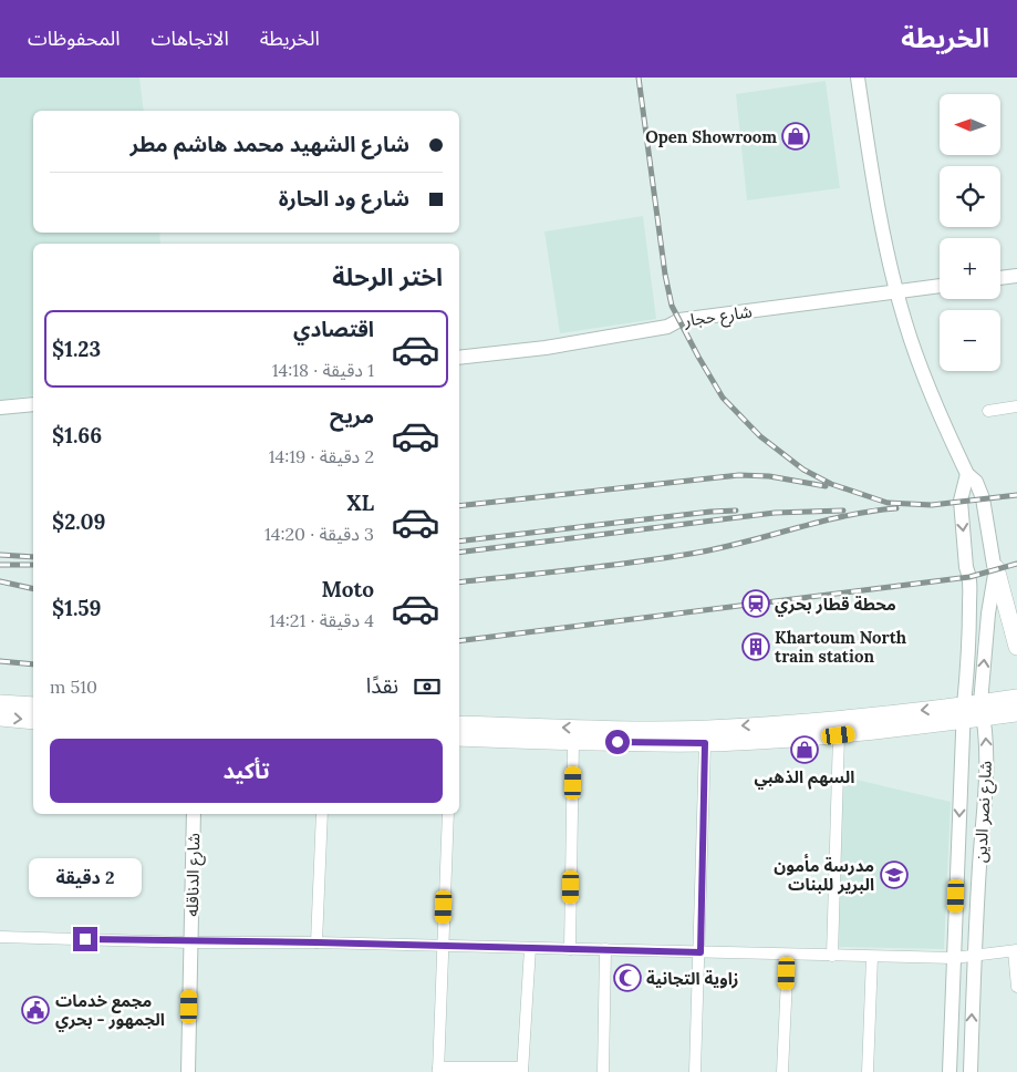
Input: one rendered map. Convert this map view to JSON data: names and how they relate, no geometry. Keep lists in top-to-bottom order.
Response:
{
  "streets": {
    "street": ["شارع حجار", "شارع نصر الدين", "شارع الدناقله"]
  },
  "places": {
    "shop": ["Open Showroom", "السهم الذهبي"],
    "station": ["محطة قطار بحري"],
    "building": ["Khartoum North train station"],
    "school or university": ["مدرسة مأمون البرير للبنات"],
    "mosque": ["زاوية التجانية"],
    "public building": ["مجمع خدمات الجمهور - بحري"]
  },
  "north": "left",
  "page": {
    "header": "الخريطة",
    "nav": ["الخريطة", "الاتجاهات", "المحفوظات"],
    "map_buttons": ["+", "−"],
    "banner": ["شارع الشهيد محمد هاشم مطر", "شارع ود الحارة"],
    "heading": "اختر الرحلة",
    "list": [
      {
        "name": "اقتصادي",
        "note": "1 دقيقة · 14:18",
        "value": "$1.23"
      },
      {
        "name": "مريح",
        "note": "2 دقيقة · 14:19",
        "value": "$1.66"
      },
      {
        "name": "XL",
        "note": "3 دقيقة · 14:20",
        "value": "$2.09"
      },
      {
        "name": "Moto",
        "note": "4 دقيقة · 14:21",
        "value": "$1.59"
      }
    ],
    "pay": ["نقدًا", "510 m"],
    "buttons": "تأكيد",
    "bubble": "2 دقيقة"
  }
}
